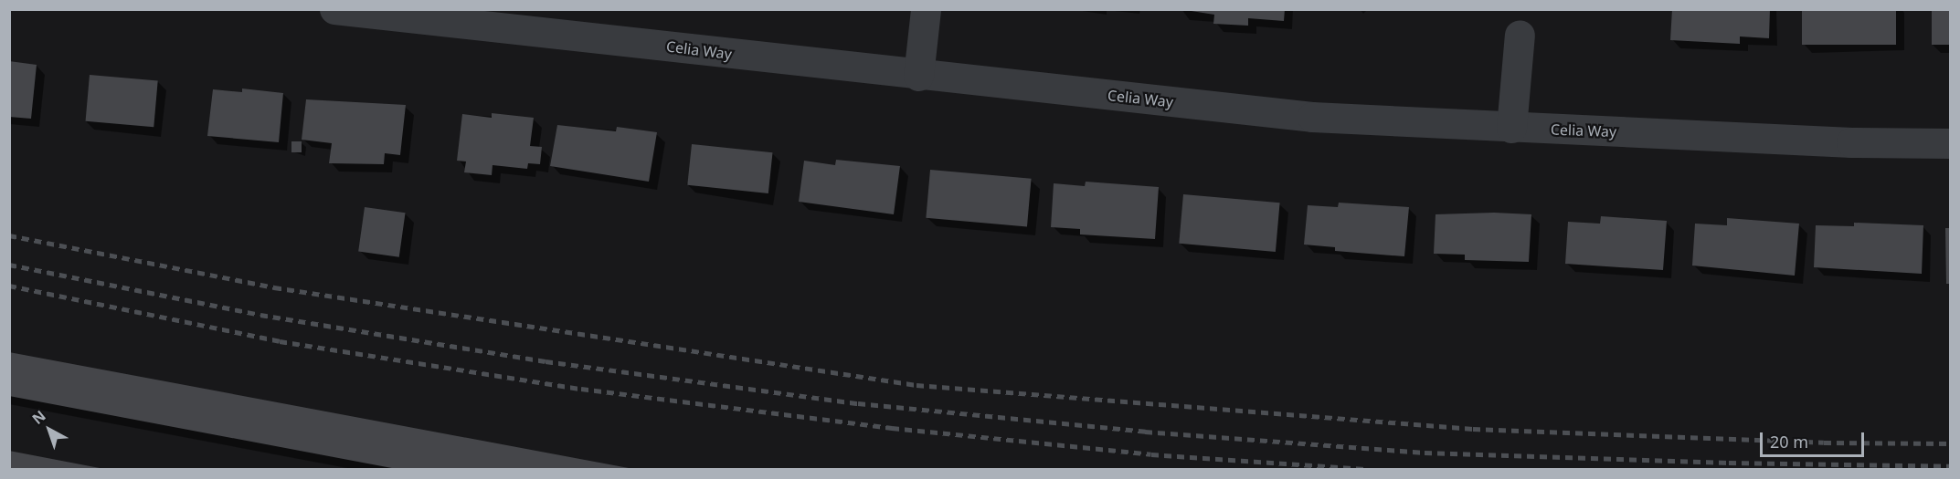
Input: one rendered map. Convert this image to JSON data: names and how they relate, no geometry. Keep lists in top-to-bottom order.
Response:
{
  "streets": {
    "street": ["Celia Way"]
  },
  "scale_bar": "20 m",
  "north": "top left"
}
